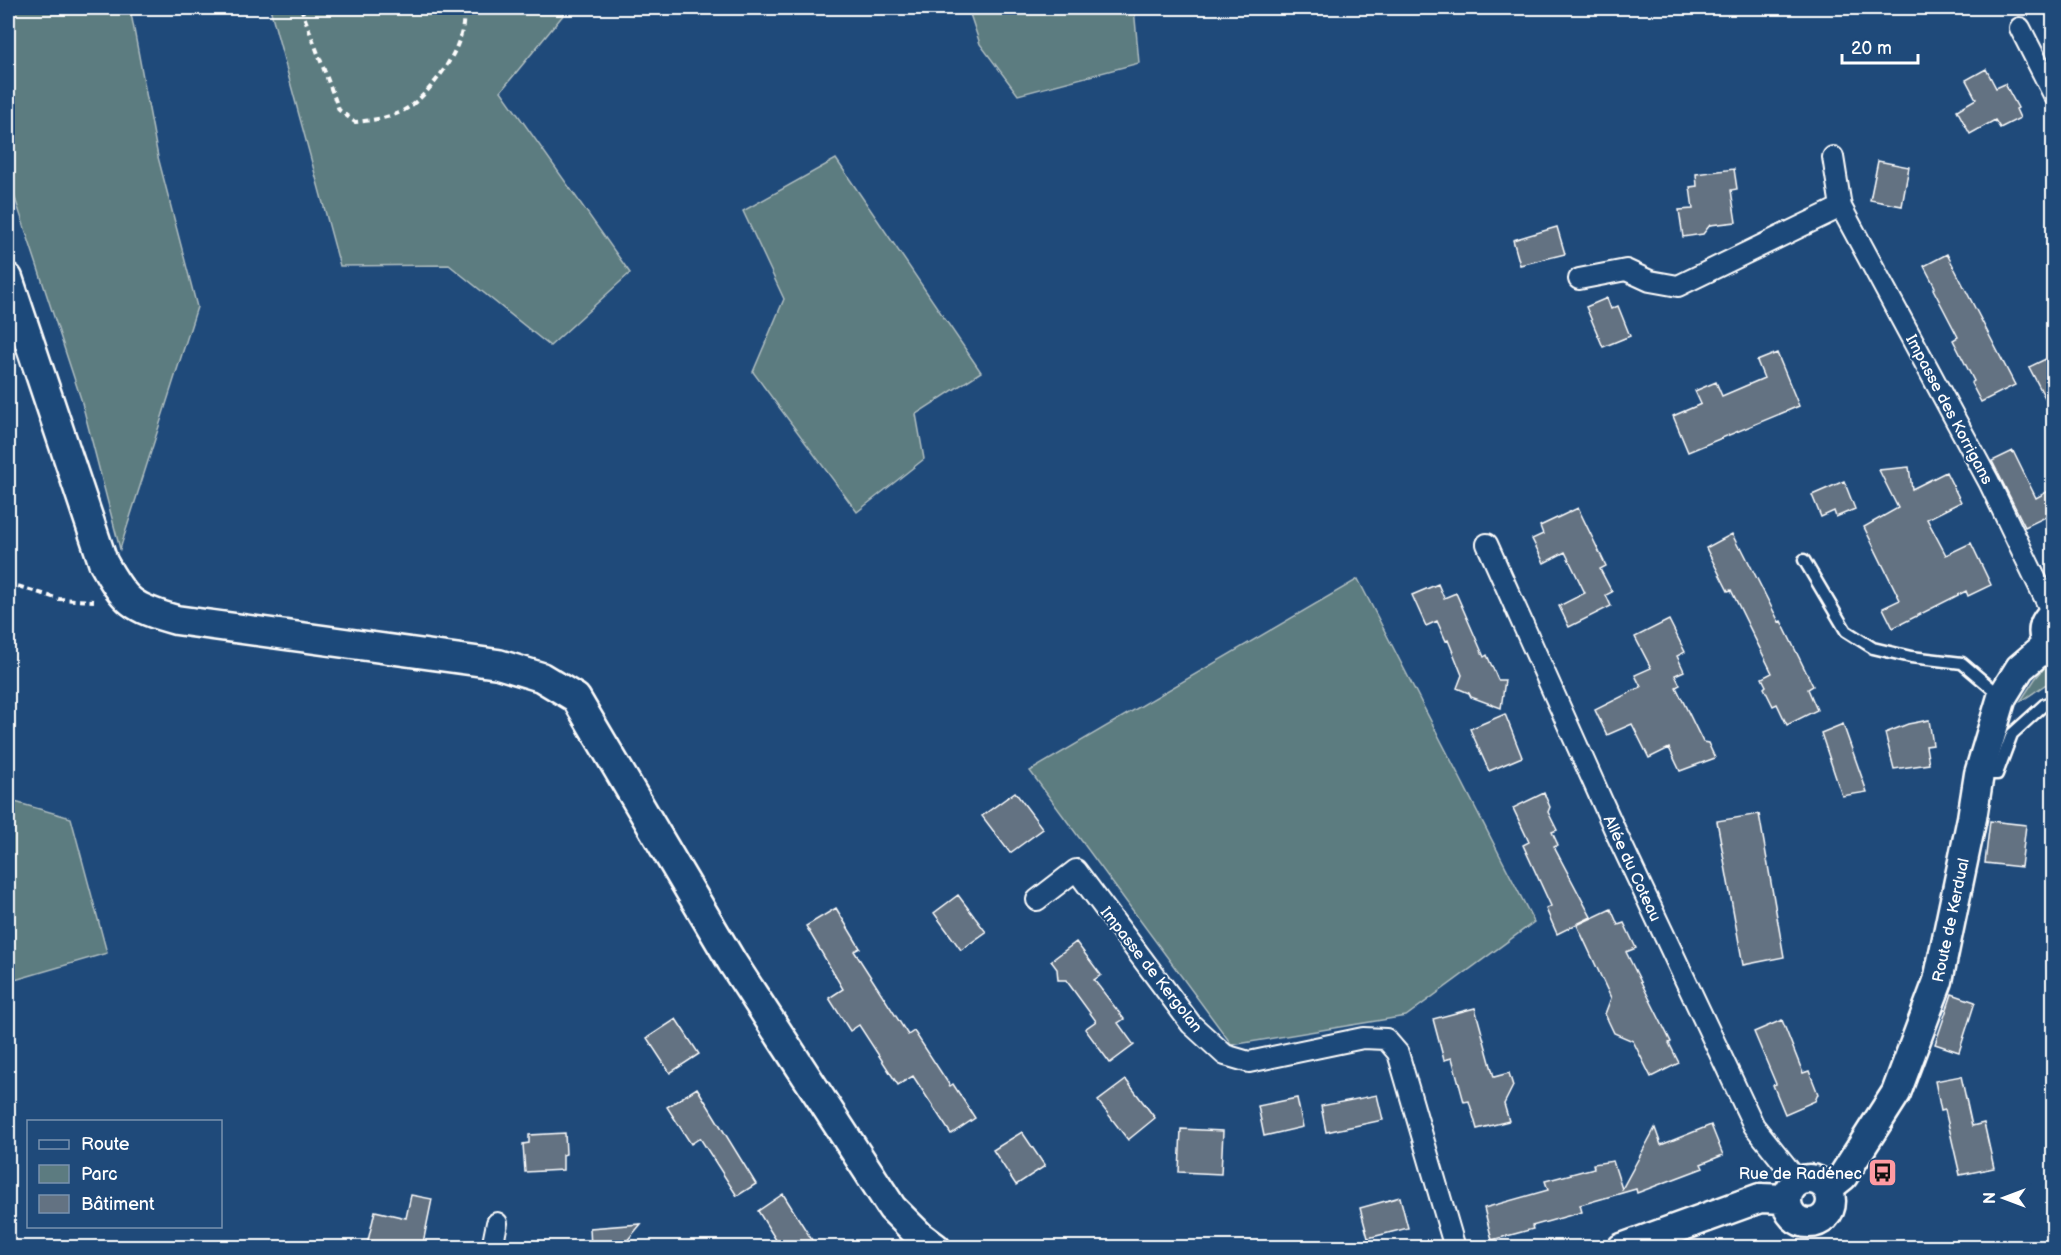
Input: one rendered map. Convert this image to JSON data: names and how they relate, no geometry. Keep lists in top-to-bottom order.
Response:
{
  "streets": {
    "street": [
      "Impasse des Korrigans",
      "Allée du Coteau",
      "Route de Kerdual",
      "Impasse de Kergolan"
    ]
  },
  "crossings": [
    ["Impasse des Korrigans", "Route de Kerdual"],
    ["Allée du Coteau", "Route de Kerdual"]
  ],
  "places": {
    "bus stop": ["Rue de Radénec"]
  },
  "legend": ["Route", "Parc", "Bâtiment"],
  "scale_bar": "20 m",
  "north": "left"
}
